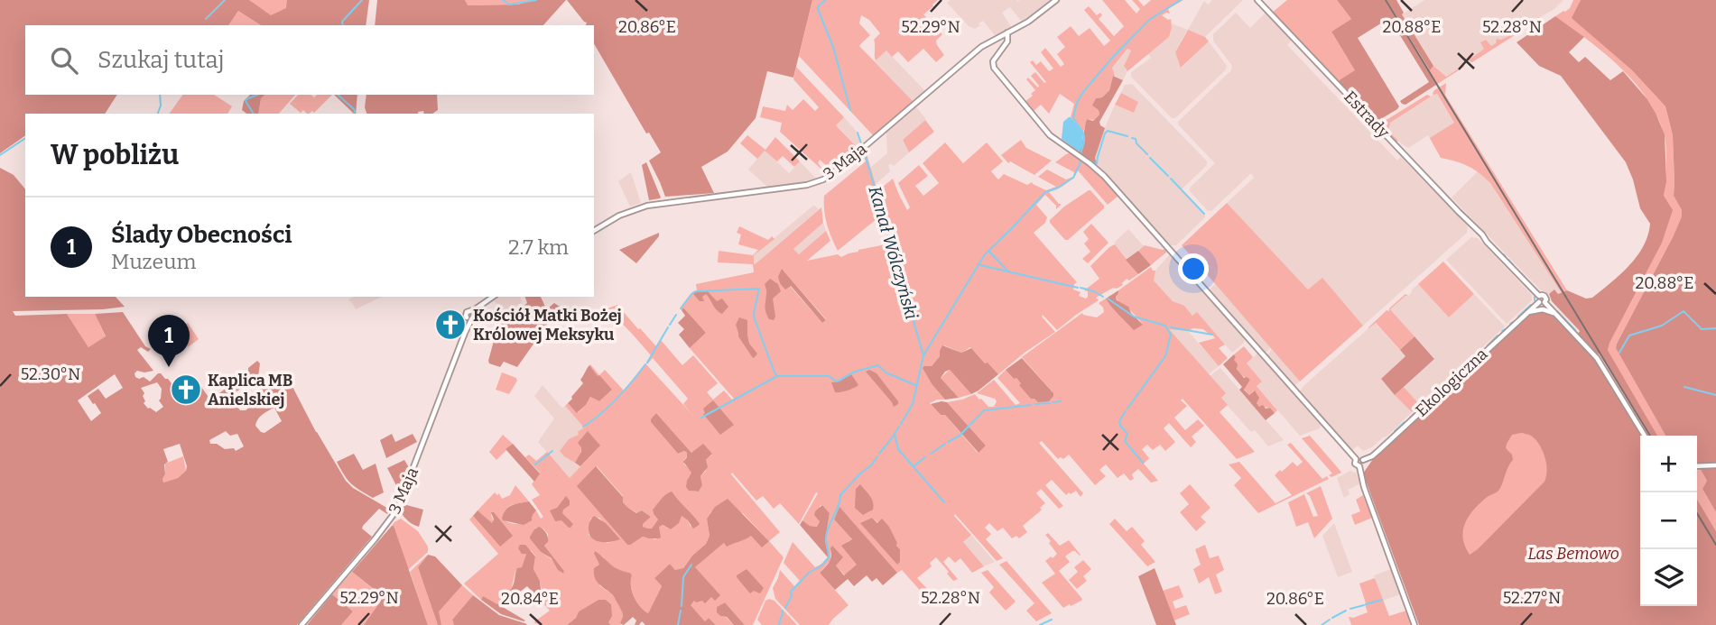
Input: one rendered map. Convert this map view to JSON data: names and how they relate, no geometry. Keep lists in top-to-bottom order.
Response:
{
  "streets": {
    "main road": ["Estrady", "3 Maja", "Ekologiczna"]
  },
  "crossings": [
    ["Estrady", "Ekologiczna"]
  ],
  "water": ["Kanał Wólczyński"],
  "parks": ["Las Bemowo"],
  "places": {
    "church": ["Kościół Matki Bożej Królowej Meksyku", "Kaplica MB Anielskiej"]
  },
  "page": {
    "search": "Szukaj tutaj",
    "heading": "W pobliżu",
    "list": [
      {
        "mark": "1",
        "name": "Ślady Obecności",
        "note": "Muzeum",
        "value": "2.7 km"
      }
    ],
    "pins": "1",
    "map_buttons": ["+", "−"]
  },
  "coordinates": [
    "20.86°E",
    "20.88°E",
    "52.29°N",
    "52.28°N",
    "52.30°N",
    "52.27°N",
    "20.84°E"
  ]
}
